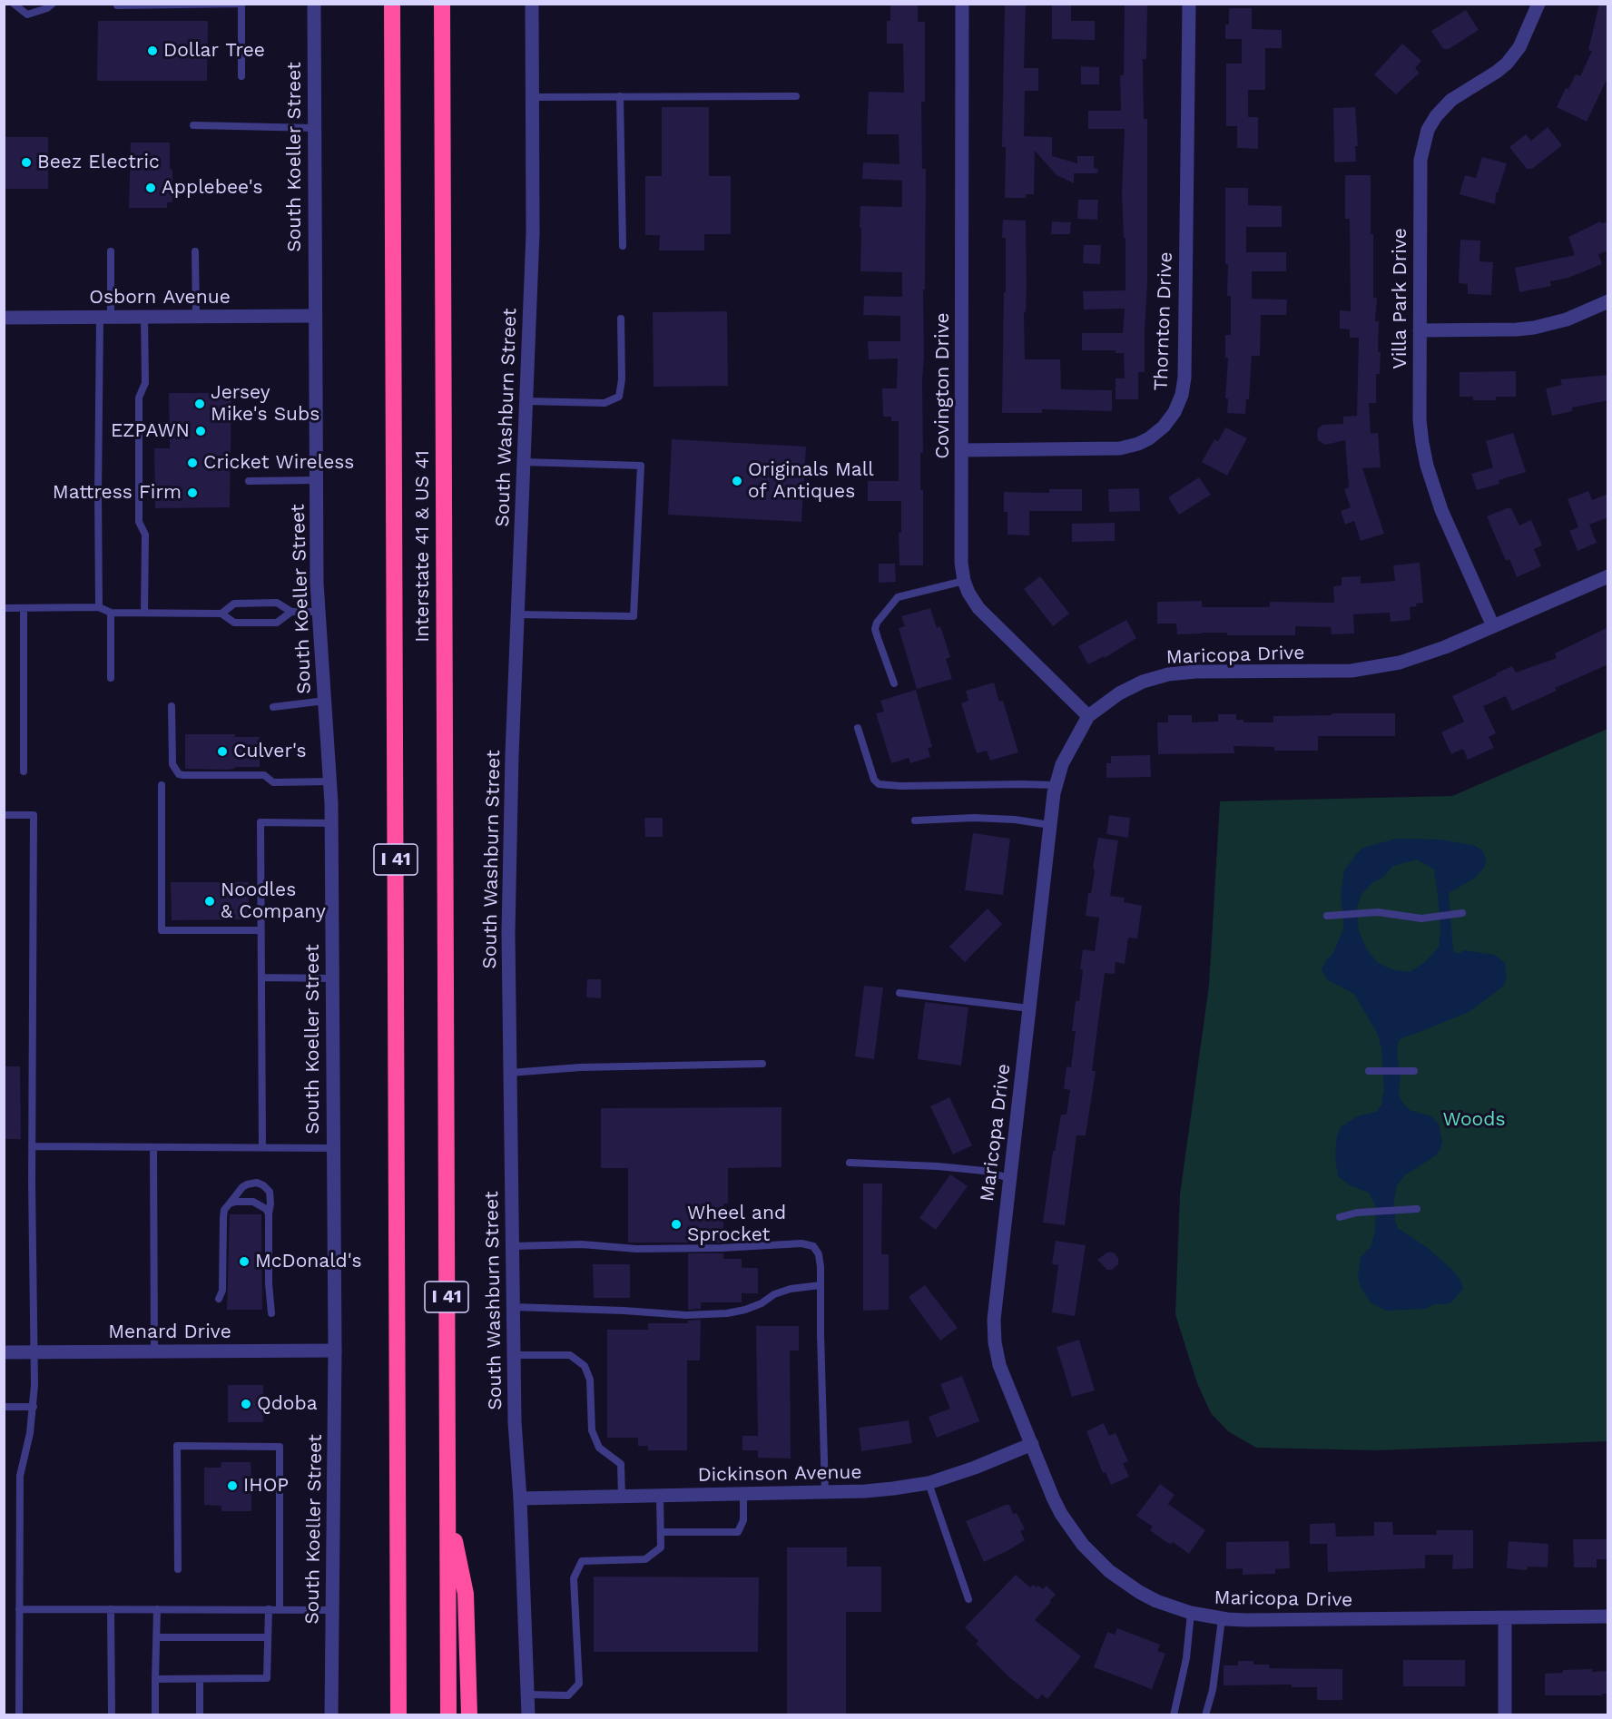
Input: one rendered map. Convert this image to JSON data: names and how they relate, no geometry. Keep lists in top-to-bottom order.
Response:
{
  "streets": {
    "highway": ["Interstate 41 & US 41", "I 41"],
    "street": [
      "South Koeller Street",
      "Osborn Avenue",
      "Villa Park Drive",
      "Thornton Drive",
      "Covington Drive",
      "South Washburn Street",
      "Maricopa Drive",
      "Menard Drive",
      "Dickinson Avenue"
    ]
  },
  "crossings": [
    ["South Koeller Street", "Osborn Avenue"],
    ["South Koeller Street", "Menard Drive"],
    ["Villa Park Drive", "Maricopa Drive"],
    ["Thornton Drive", "Covington Drive"],
    ["Covington Drive", "Maricopa Drive"],
    ["South Washburn Street", "Dickinson Avenue"],
    ["Interstate 41 & US 41", "I 41"],
    ["Maricopa Drive", "Dickinson Avenue"]
  ],
  "parks": ["Woods"],
  "places": [
    "Dollar Tree",
    "Beez Electric",
    "Applebee's",
    "Jersey Mike's Subs",
    "EZPAWN",
    "Cricket Wireless",
    "Originals Mall of Antiques",
    "Mattress Firm",
    "Culver's",
    "Noodles & Company",
    "Wheel and Sprocket",
    "McDonald's",
    "Qdoba",
    "IHOP"
  ]
}
